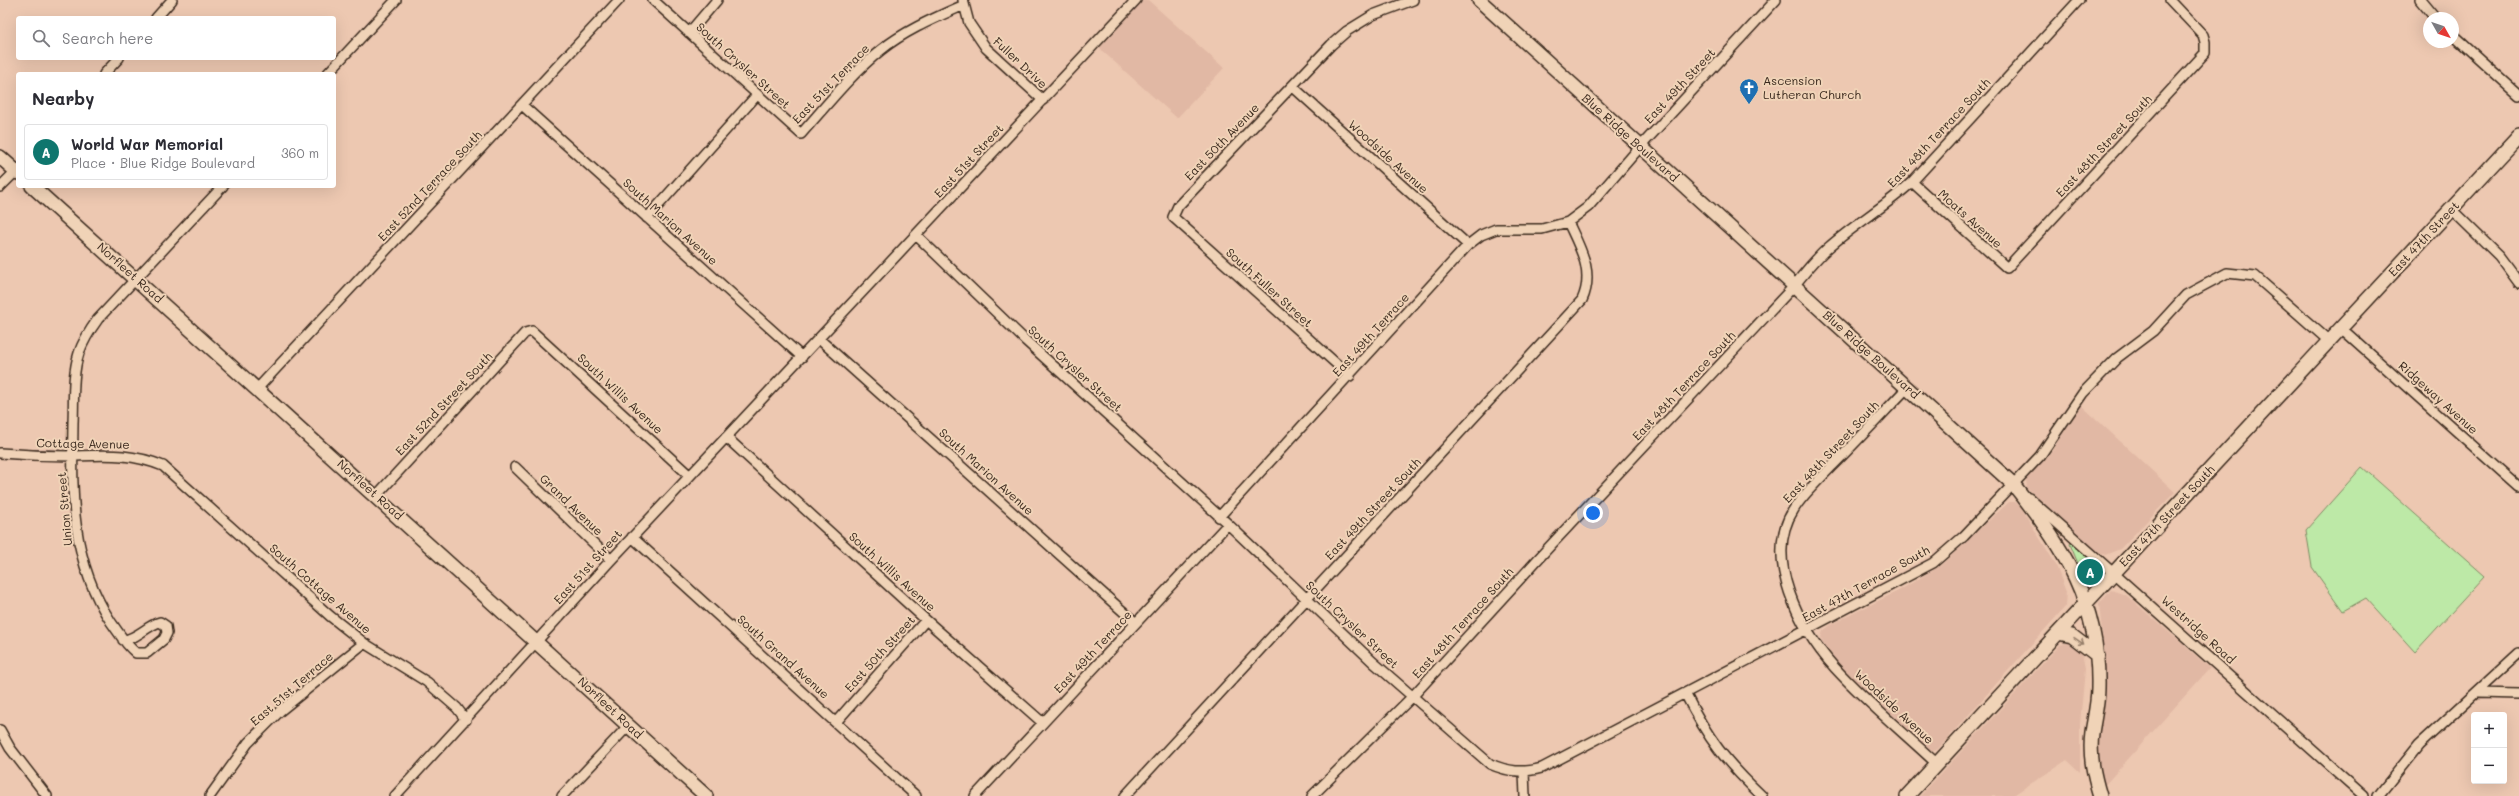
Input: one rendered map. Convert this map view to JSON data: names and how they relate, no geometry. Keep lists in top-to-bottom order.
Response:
{
  "streets": {
    "street": [
      "Fuller Drive",
      "South Crysler Street",
      "East 51st Terrace",
      "East 49th Street",
      "East 48th Terrace South",
      "Blue Ridge Boulevard",
      "East 50th Avenue",
      "East 48th Street South",
      "Woodside Avenue",
      "East 51st Street",
      "East 52nd Terrace South",
      "Moats Avenue",
      "South Marion Avenue",
      "East 47th Street",
      "Norfleet Road",
      "South Fuller Street",
      "East 49th Terrace",
      "South Willis Avenue",
      "Ridgeway Avenue",
      "East 52nd Street South",
      "Cottage Avenue",
      "Grand Avenue",
      "Union Street",
      "East 49th Street South",
      "East 47th Street South",
      "East 47th Terrace South",
      "South Cottage Avenue",
      "Westridge Road",
      "East 50th Street",
      "South Grand Avenue"
    ]
  },
  "crossings": [
    ["Fuller Drive", "East 51st Terrace"],
    ["Fuller Drive", "East 51st Street"],
    ["South Crysler Street", "East 51st Terrace"],
    ["South Crysler Street", "East 48th Terrace South"],
    ["South Crysler Street", "East 51st Street"],
    ["South Crysler Street", "East 49th Terrace"],
    ["South Crysler Street", "East 49th Street South"],
    ["South Crysler Street", "East 47th Terrace South"],
    ["East 51st Terrace", "South Cottage Avenue"],
    ["East 49th Street", "Blue Ridge Boulevard"],
    ["East 49th Street", "East 49th Terrace"],
    ["East 49th Street", "East 49th Street South"],
    ["East 48th Terrace South", "Blue Ridge Boulevard"],
    ["East 48th Terrace South", "Moats Avenue"],
    ["Blue Ridge Boulevard", "East 48th Street South"],
    ["Blue Ridge Boulevard", "East 47th Street South"],
    ["Blue Ridge Boulevard", "East 47th Terrace South"],
    ["Blue Ridge Boulevard", "Westridge Road"],
    ["East 50th Avenue", "Woodside Avenue"],
    ["East 50th Avenue", "South Fuller Street"],
    ["East 48th Street South", "Woodside Avenue"],
    ["East 48th Street South", "Moats Avenue"],
    ["East 48th Street South", "East 47th Terrace South"],
    ["Woodside Avenue", "East 49th Terrace"],
    ["Woodside Avenue", "East 47th Street South"],
    ["East 51st Street", "South Marion Avenue"],
    ["East 51st Street", "Norfleet Road"],
    ["East 51st Street", "South Willis Avenue"],
    ["East 51st Street", "Grand Avenue"],
    ["East 51st Street", "South Cottage Avenue"],
    ["East 51st Street", "South Grand Avenue"],
    ["East 52nd Terrace South", "South Marion Avenue"],
    ["East 52nd Terrace South", "Norfleet Road"],
    ["South Marion Avenue", "East 49th Terrace"],
    ["East 47th Street", "Ridgeway Avenue"],
    ["East 47th Street", "East 47th Street South"],
    ["East 47th Street", "East 47th Terrace South"],
    ["Norfleet Road", "East 52nd Street South"],
    ["Norfleet Road", "Union Street"],
    ["South Fuller Street", "East 49th Terrace"],
    ["East 49th Terrace", "South Willis Avenue"],
    ["East 49th Terrace", "East 49th Street South"],
    ["South Willis Avenue", "East 52nd Street South"],
    ["South Willis Avenue", "East 50th Street"],
    ["Cottage Avenue", "Union Street"],
    ["Cottage Avenue", "South Cottage Avenue"],
    ["East 47th Street South", "East 47th Terrace South"],
    ["East 47th Street South", "Westridge Road"],
    ["East 47th Terrace South", "Westridge Road"],
    ["East 50th Street", "South Grand Avenue"]
  ],
  "places": {
    "church": ["Ascension Lutheran Church"]
  },
  "north": "bottom right",
  "page": {
    "search": "Search here",
    "heading": "Nearby",
    "list": [
      {
        "mark": "A",
        "name": "World War Memorial",
        "note": "Place · Blue Ridge Boulevard",
        "value": "360 m"
      }
    ],
    "pins": "A",
    "map_buttons": ["+", "−"]
  }
}
